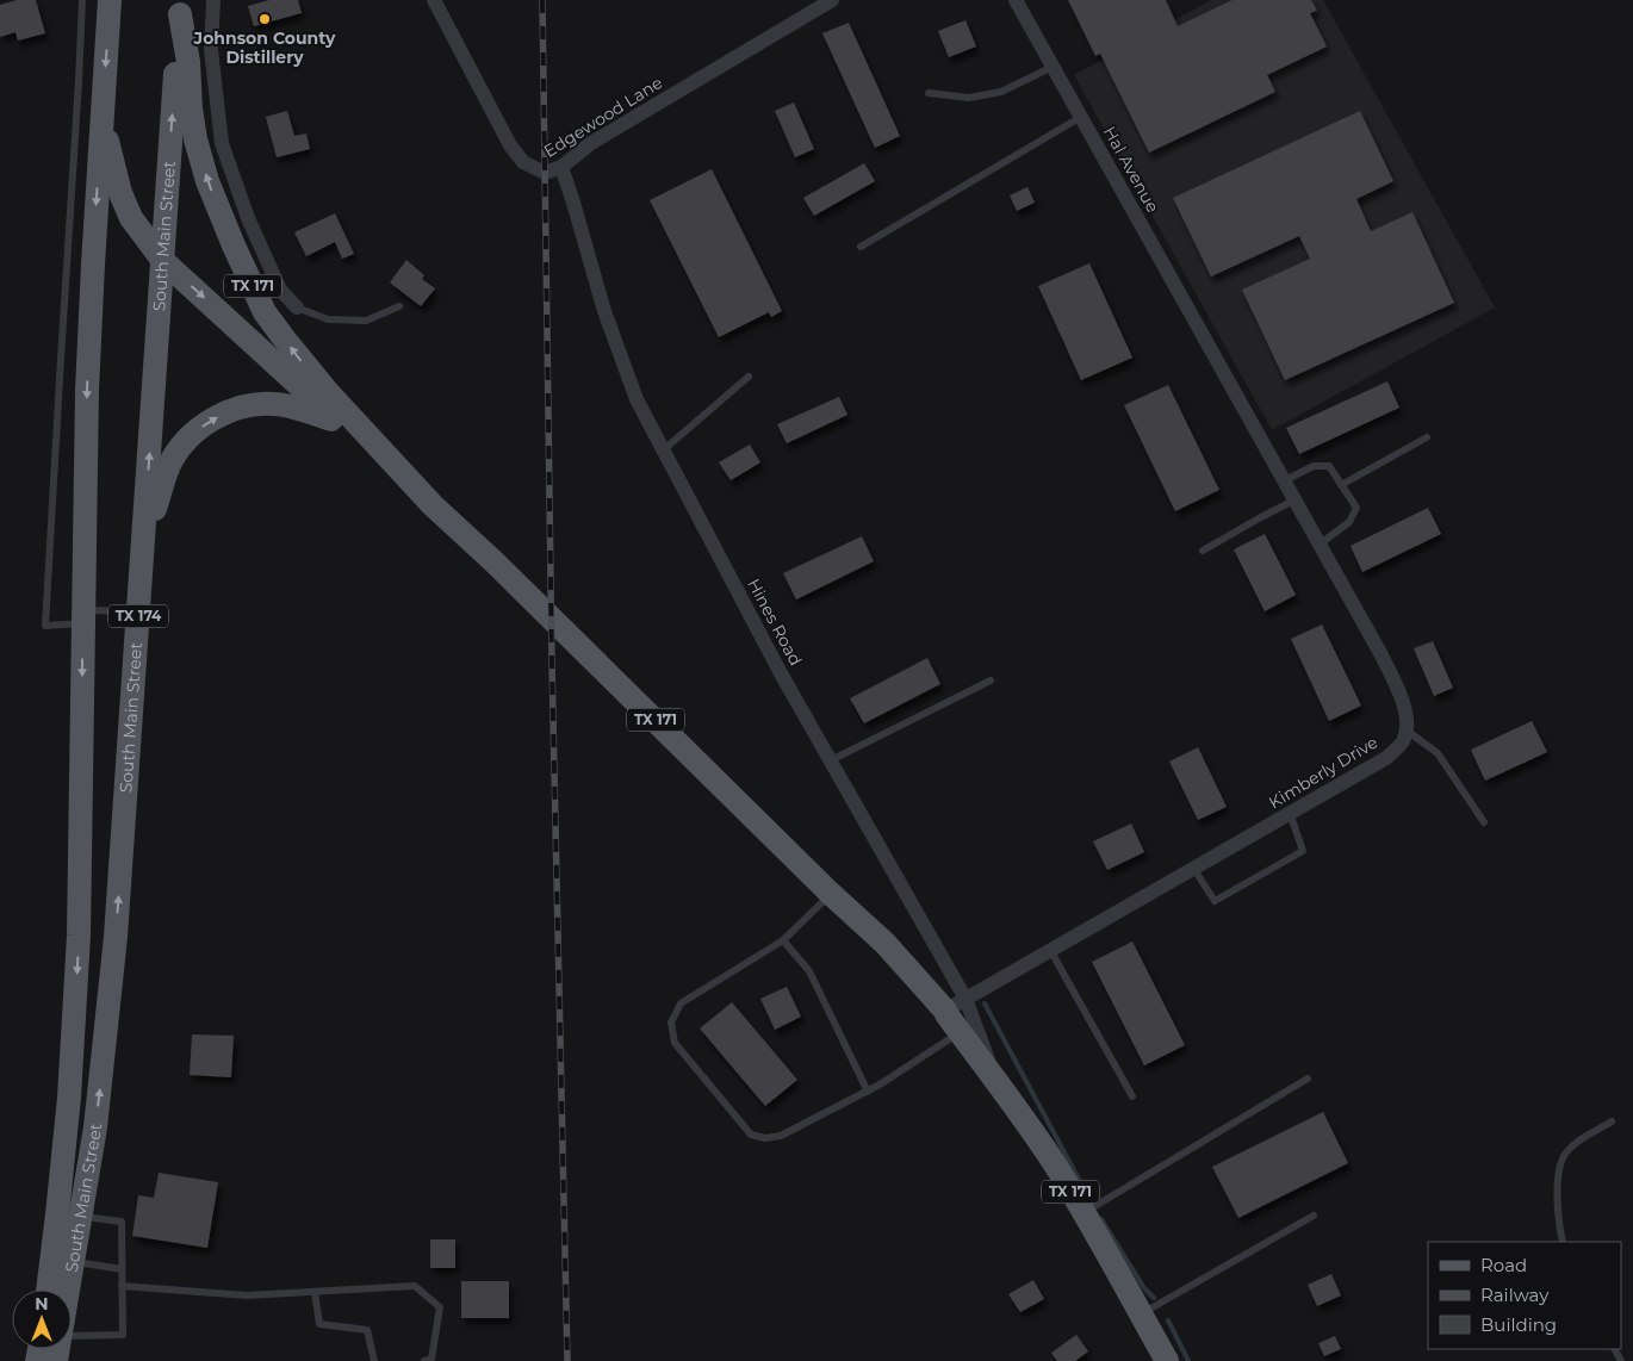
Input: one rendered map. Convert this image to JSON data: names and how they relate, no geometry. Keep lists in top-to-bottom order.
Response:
{
  "streets": {
    "main road": ["South Main Street", "TX 171", "TX 174"],
    "street": [
      "Edgewood Lane",
      "Hal Avenue",
      "Hines Road",
      "Kimberly Drive"
    ]
  },
  "crossings": [
    ["Edgewood Lane", "Hines Road"],
    ["South Main Street", "TX 171"],
    ["TX 171", "Hines Road"],
    ["TX 171", "Kimberly Drive"],
    ["Hines Road", "Kimberly Drive"]
  ],
  "places": ["Johnson County Distillery"],
  "legend": ["Road", "Railway", "Building"],
  "north": "top"
}
